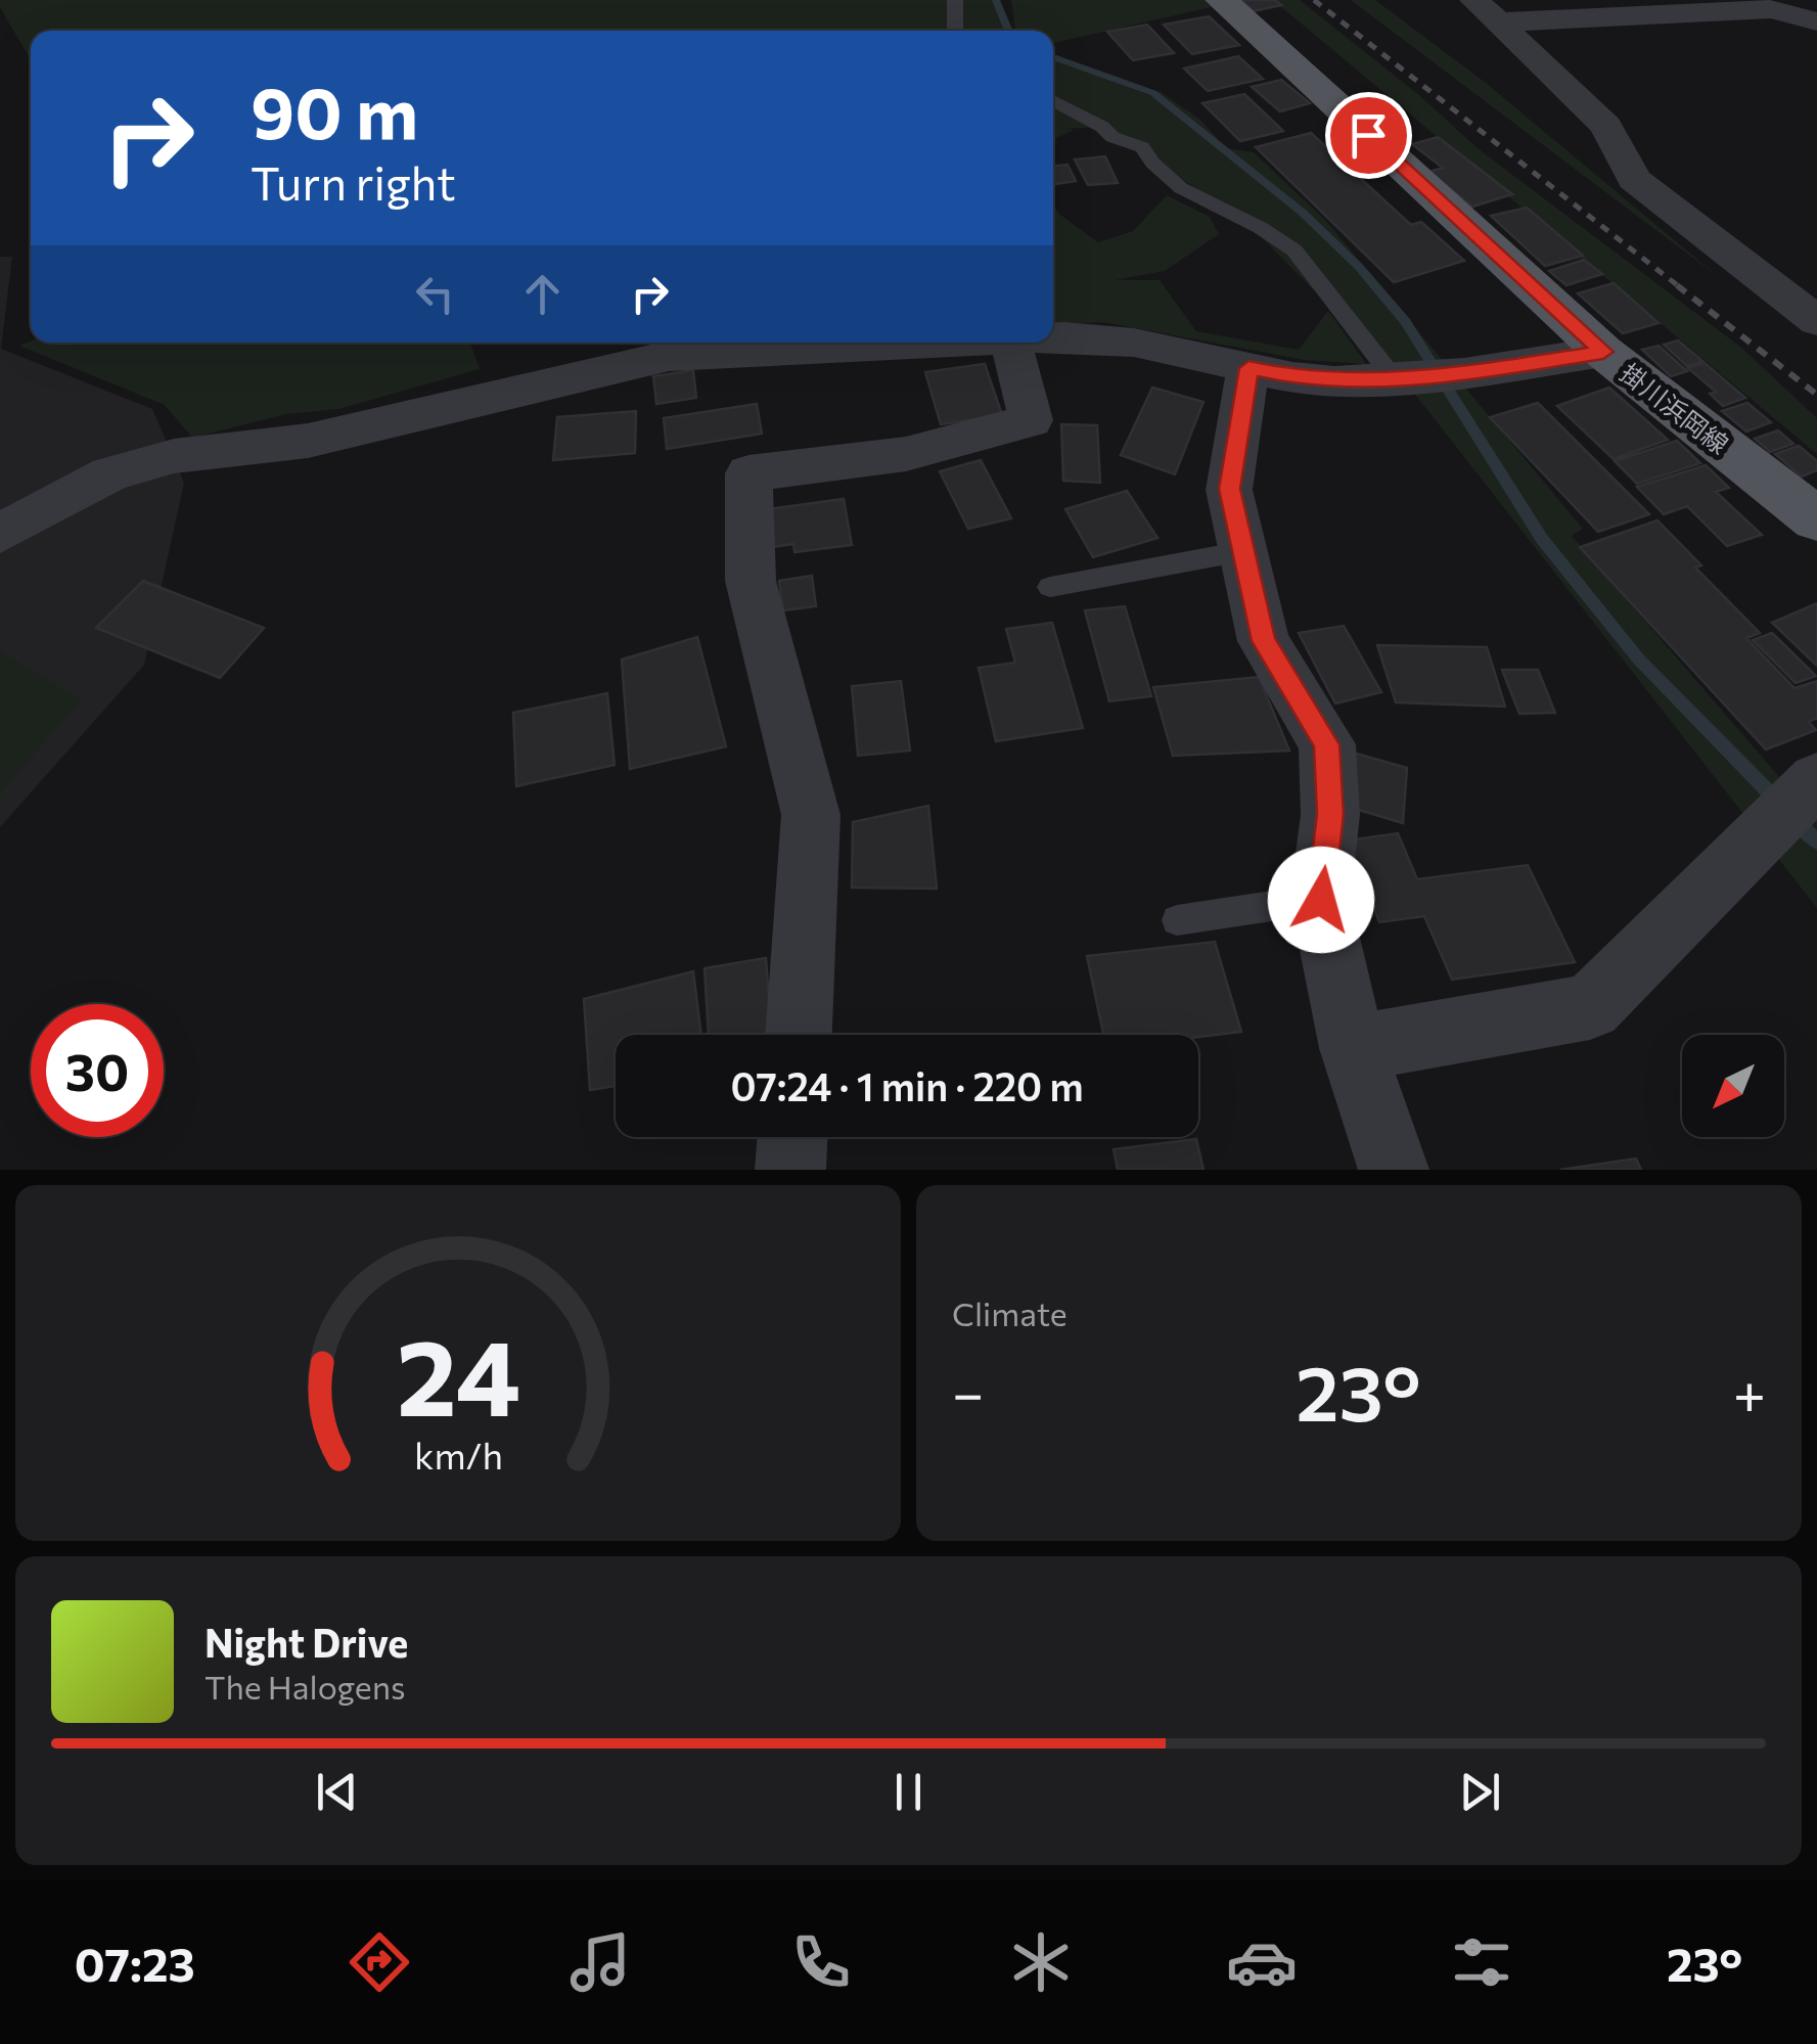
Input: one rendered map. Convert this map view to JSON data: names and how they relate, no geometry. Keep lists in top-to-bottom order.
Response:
{
  "streets": {
    "main road": ["掛川浜岡線"]
  },
  "north": "bottom left",
  "page": {
    "turn": ["90 m", "Turn right"],
    "limit": "30",
    "trip": "07:24 · 1 min · 220 m",
    "tile": "Climate",
    "heat": ["−", "23°", "+"],
    "song": ["Night Drive", "The Halogens"],
    "tabs": ["07:23", "23°"],
    "gauge": ["24", "km/h"]
  }
}
